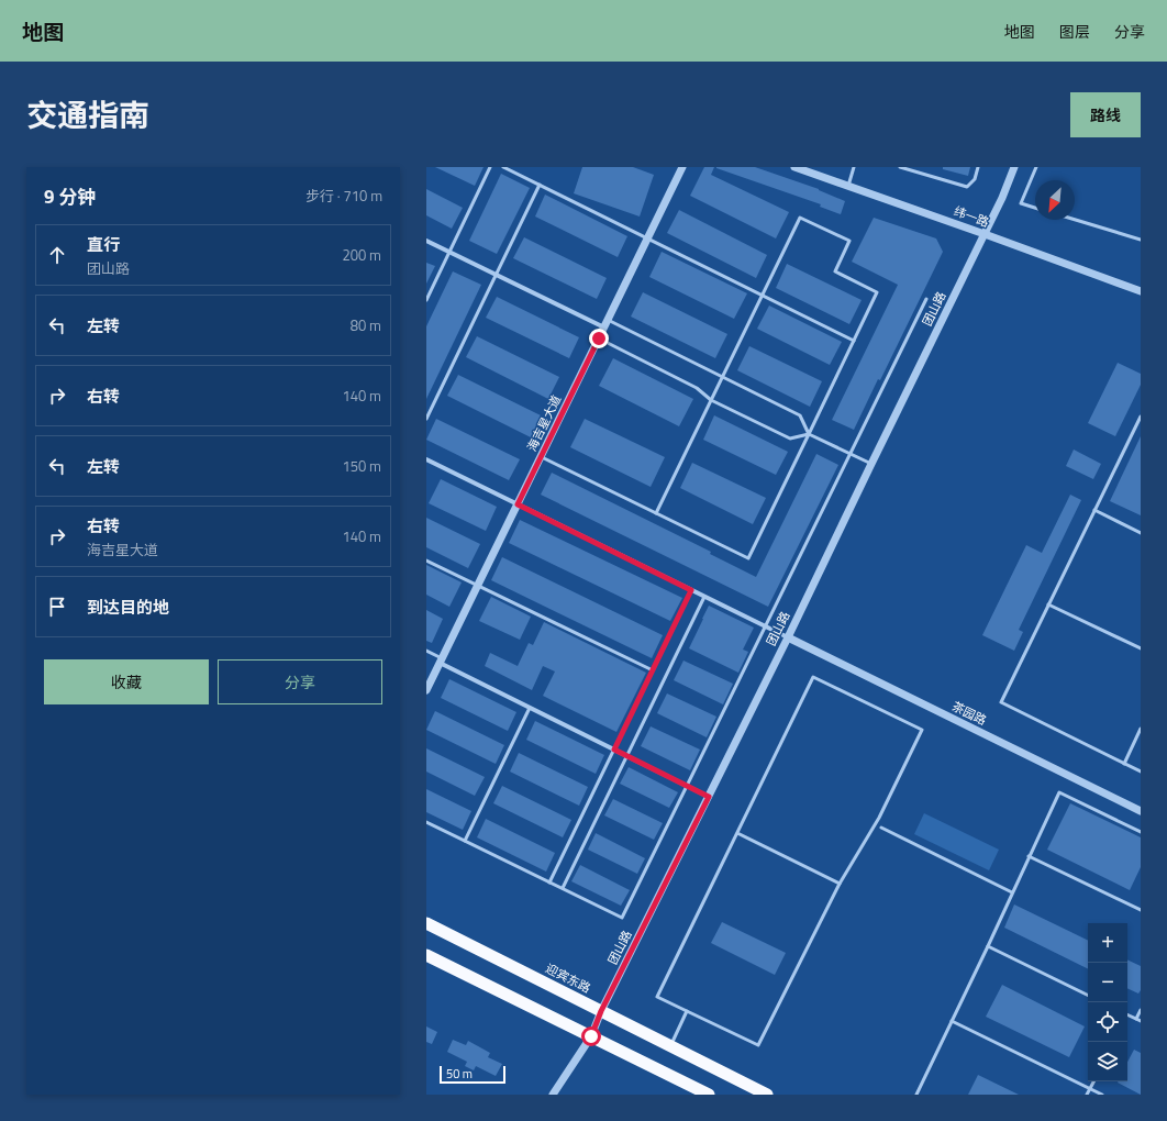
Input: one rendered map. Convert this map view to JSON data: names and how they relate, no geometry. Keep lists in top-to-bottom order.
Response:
{
  "streets": {
    "highway": ["迎宾东路"],
    "street": [
      "纬一路",
      "团山路",
      "海吉星大道",
      "茶园路"
    ]
  },
  "crossings": [
    ["纬一路", "团山路"],
    ["团山路", "茶园路"],
    ["团山路", "迎宾东路"]
  ],
  "scale_bar": "50 m",
  "north": "bottom left",
  "page": {
    "header": "地图",
    "nav": ["地图", "图层", "分享"],
    "title": "交通指南",
    "buttons": [
      "路线",
      ["收藏", "分享"]
    ],
    "heading": ["9 分钟", "步行 · 710 m"],
    "list": [
      ["直行", "团山路", "200 m"],
      ["左转", "80 m"],
      ["右转", "140 m"],
      ["左转", "150 m"],
      ["右转", "海吉星大道", "140 m"],
      "到达目的地"
    ],
    "map_buttons": ["+", "−"],
    "scale": "50 m"
  }
}
